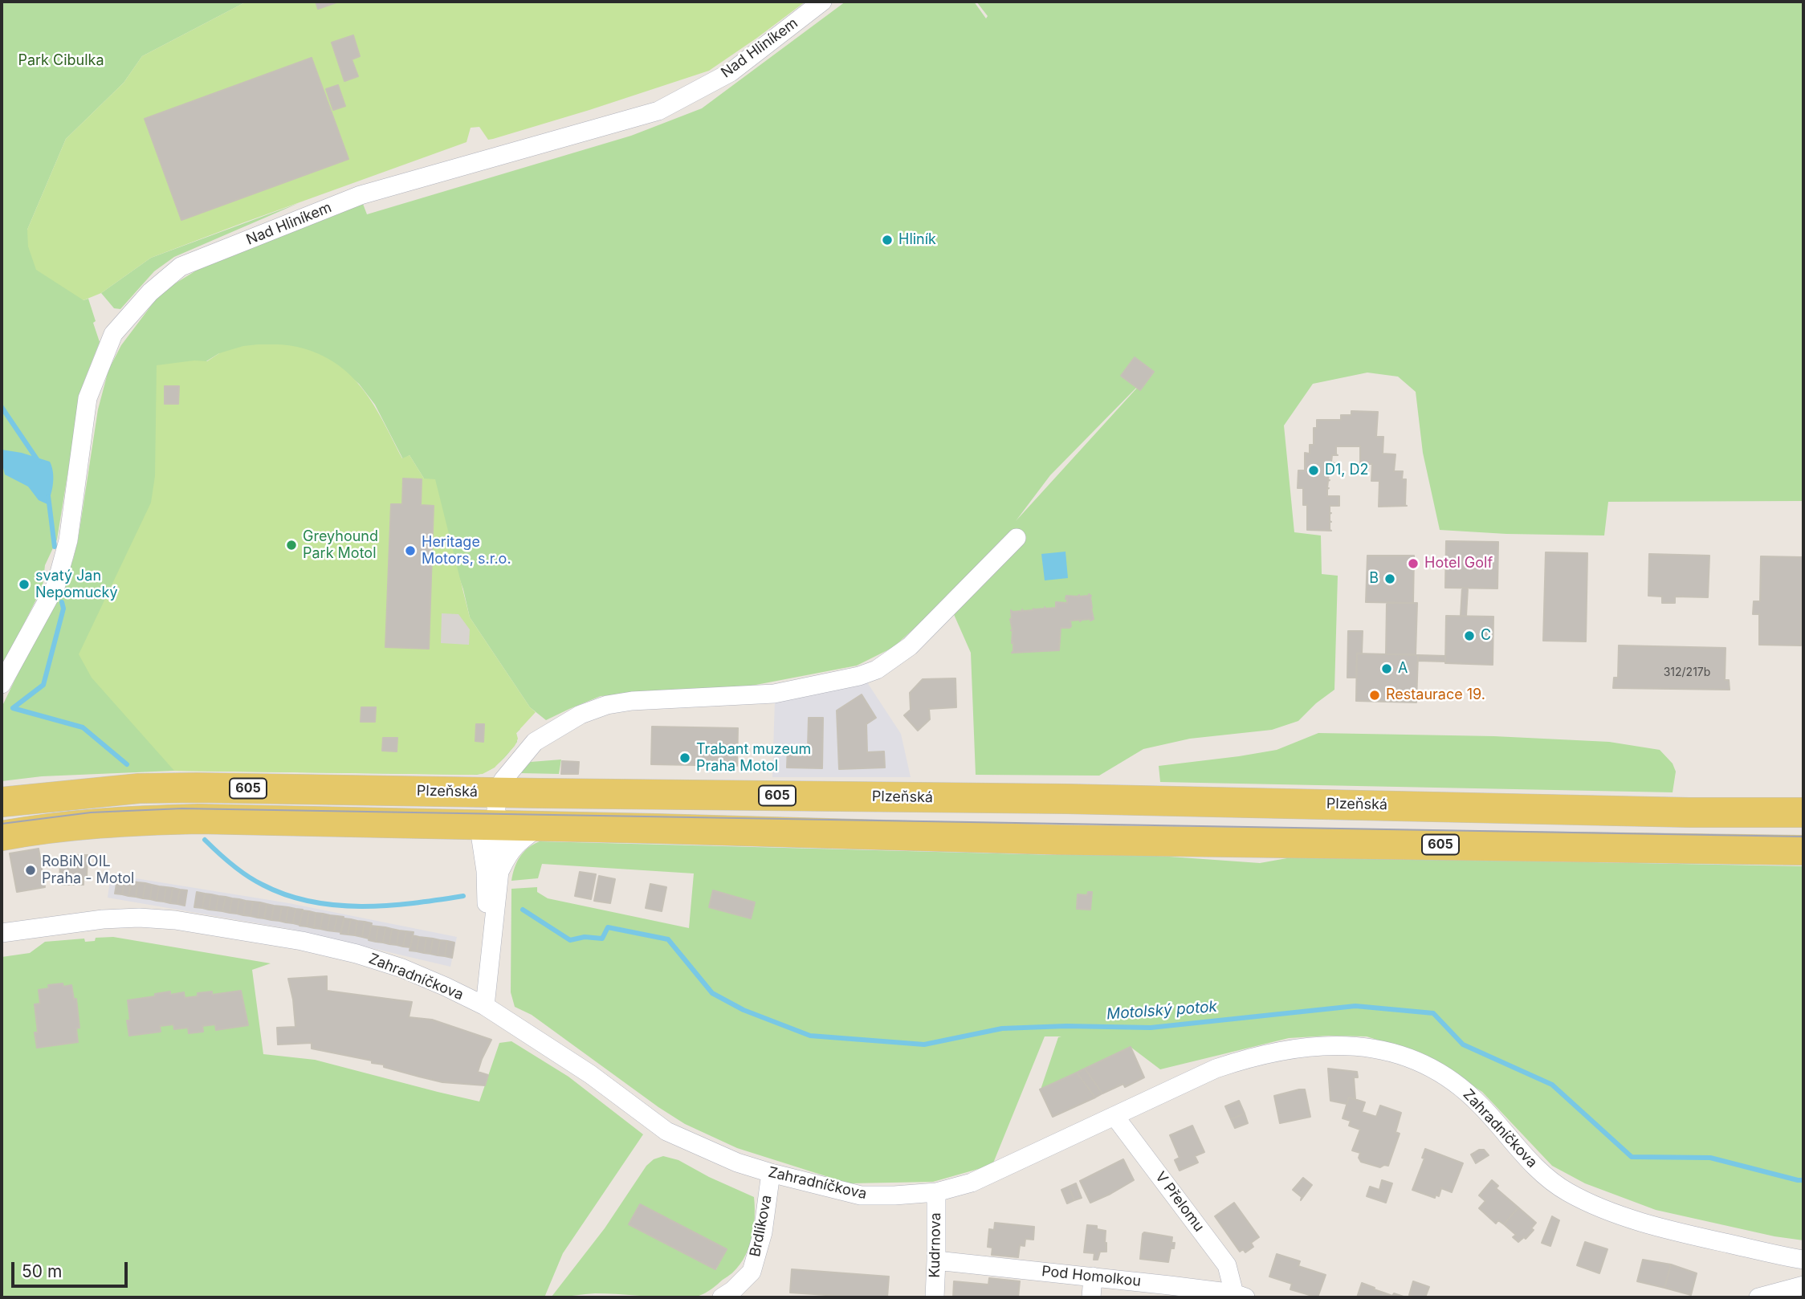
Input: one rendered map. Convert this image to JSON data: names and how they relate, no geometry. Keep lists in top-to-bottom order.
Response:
{
  "streets": {
    "main road": ["605", "Plzeňská"],
    "street": [
      "Nad Hliníkem",
      "Zahradníčkova",
      "V Přelomu",
      "Brdlíkova",
      "Kudrnova",
      "Pod Homolkou"
    ]
  },
  "crossings": [
    ["Zahradníčkova", "V Přelomu"],
    ["Zahradníčkova", "Brdlíkova"],
    ["Zahradníčkova", "Kudrnova"],
    ["V Přelomu", "Pod Homolkou"],
    ["Kudrnova", "Pod Homolkou"]
  ],
  "water": ["Motolský potok"],
  "parks": ["Park Cibulka"],
  "places": [
    "Hliník",
    "D1, D2",
    "Greyhound Park Motol",
    "Heritage Motors, s.r.o.",
    "Hotel Golf",
    "B",
    "svatý Jan Nepomucký",
    "C",
    "A",
    "Restaurace 19.",
    "Trabant muzeum Praha Motol",
    "RoBiN OIL Praha - Motol"
  ],
  "house_numbers": ["312/217b"],
  "scale_bar": "50 m"
}
